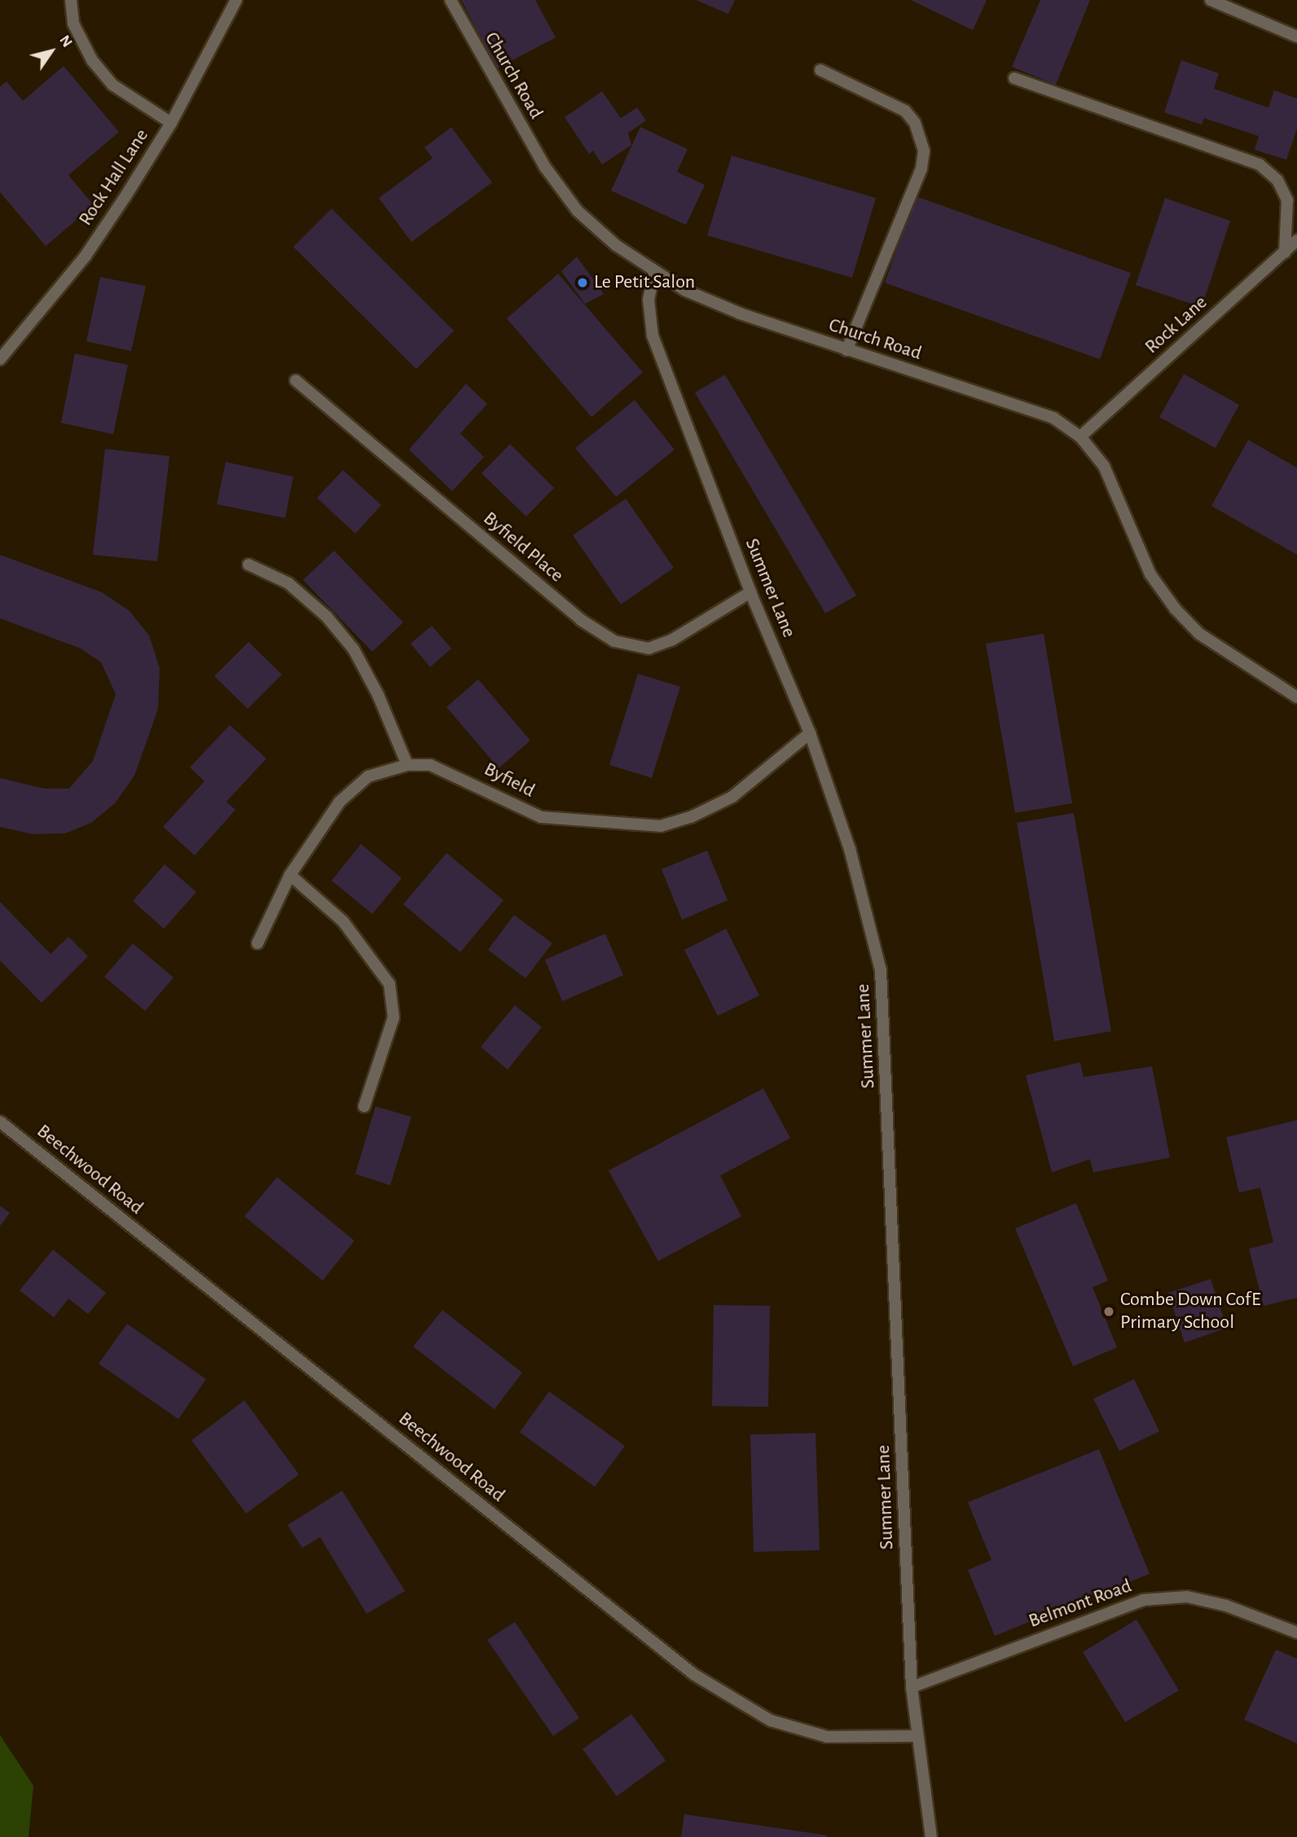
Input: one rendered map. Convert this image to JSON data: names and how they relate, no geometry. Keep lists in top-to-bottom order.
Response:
{
  "streets": {
    "street": [
      "Church Road",
      "Rock Hall Lane",
      "Rock Lane",
      "Byfield Place",
      "Summer Lane",
      "Byfield",
      "Beechwood Road",
      "Belmont Road"
    ]
  },
  "crossings": [
    ["Church Road", "Rock Lane"],
    ["Church Road", "Summer Lane"],
    ["Byfield Place", "Summer Lane"],
    ["Summer Lane", "Byfield"],
    ["Summer Lane", "Beechwood Road"],
    ["Summer Lane", "Belmont Road"]
  ],
  "places": ["Le Petit Salon", "Combe Down CofE Primary School"],
  "north": "top right"
}
